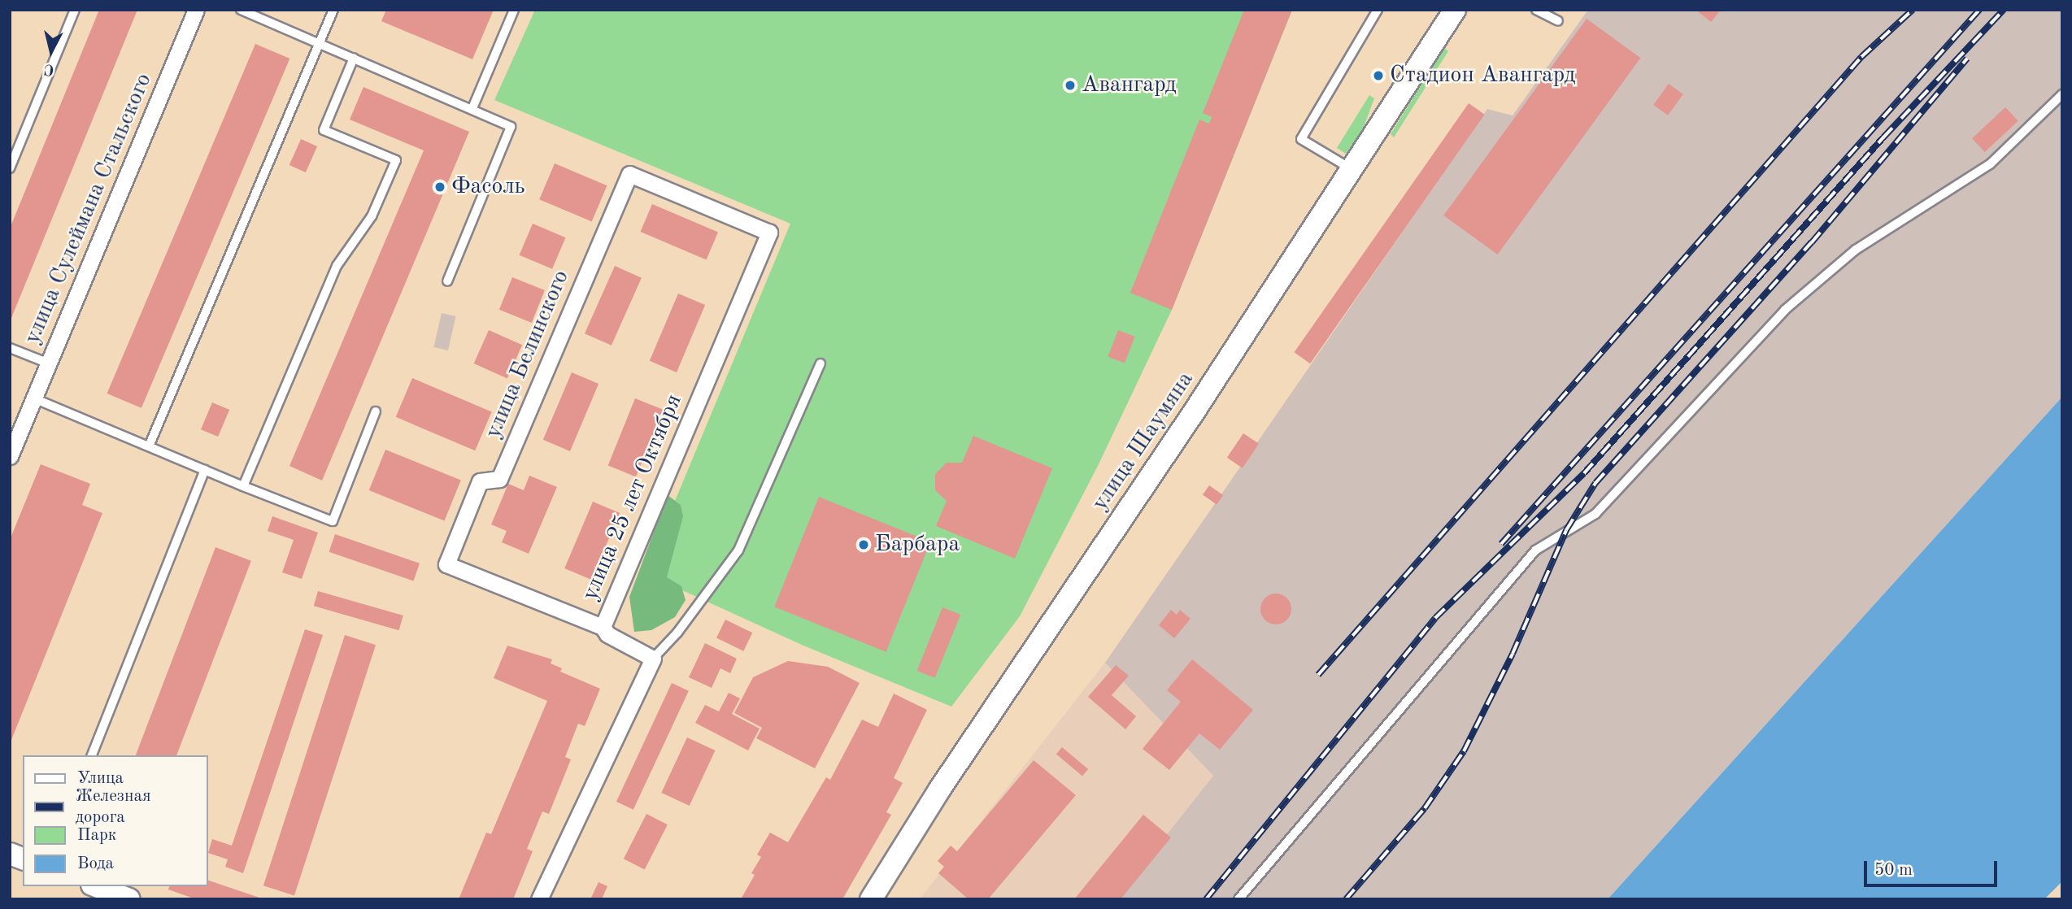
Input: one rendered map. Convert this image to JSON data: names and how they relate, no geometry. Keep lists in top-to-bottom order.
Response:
{
  "streets": {
    "main road": ["улица Шаумяна"],
    "street": ["улица Сулеймана Стальского", "улица Белинского", "улица 25 лет Октября"]
  },
  "crossings": [
    ["улица Белинского", "улица 25 лет Октября"]
  ],
  "places": [
    "Стадион Авангард",
    "Авангард",
    "Фасоль",
    "Барбара"
  ],
  "legend": [
    "Улица",
    "Железная дорога",
    "Парк",
    "Вода"
  ],
  "scale_bar": "50 m",
  "north": "bottom"
}
